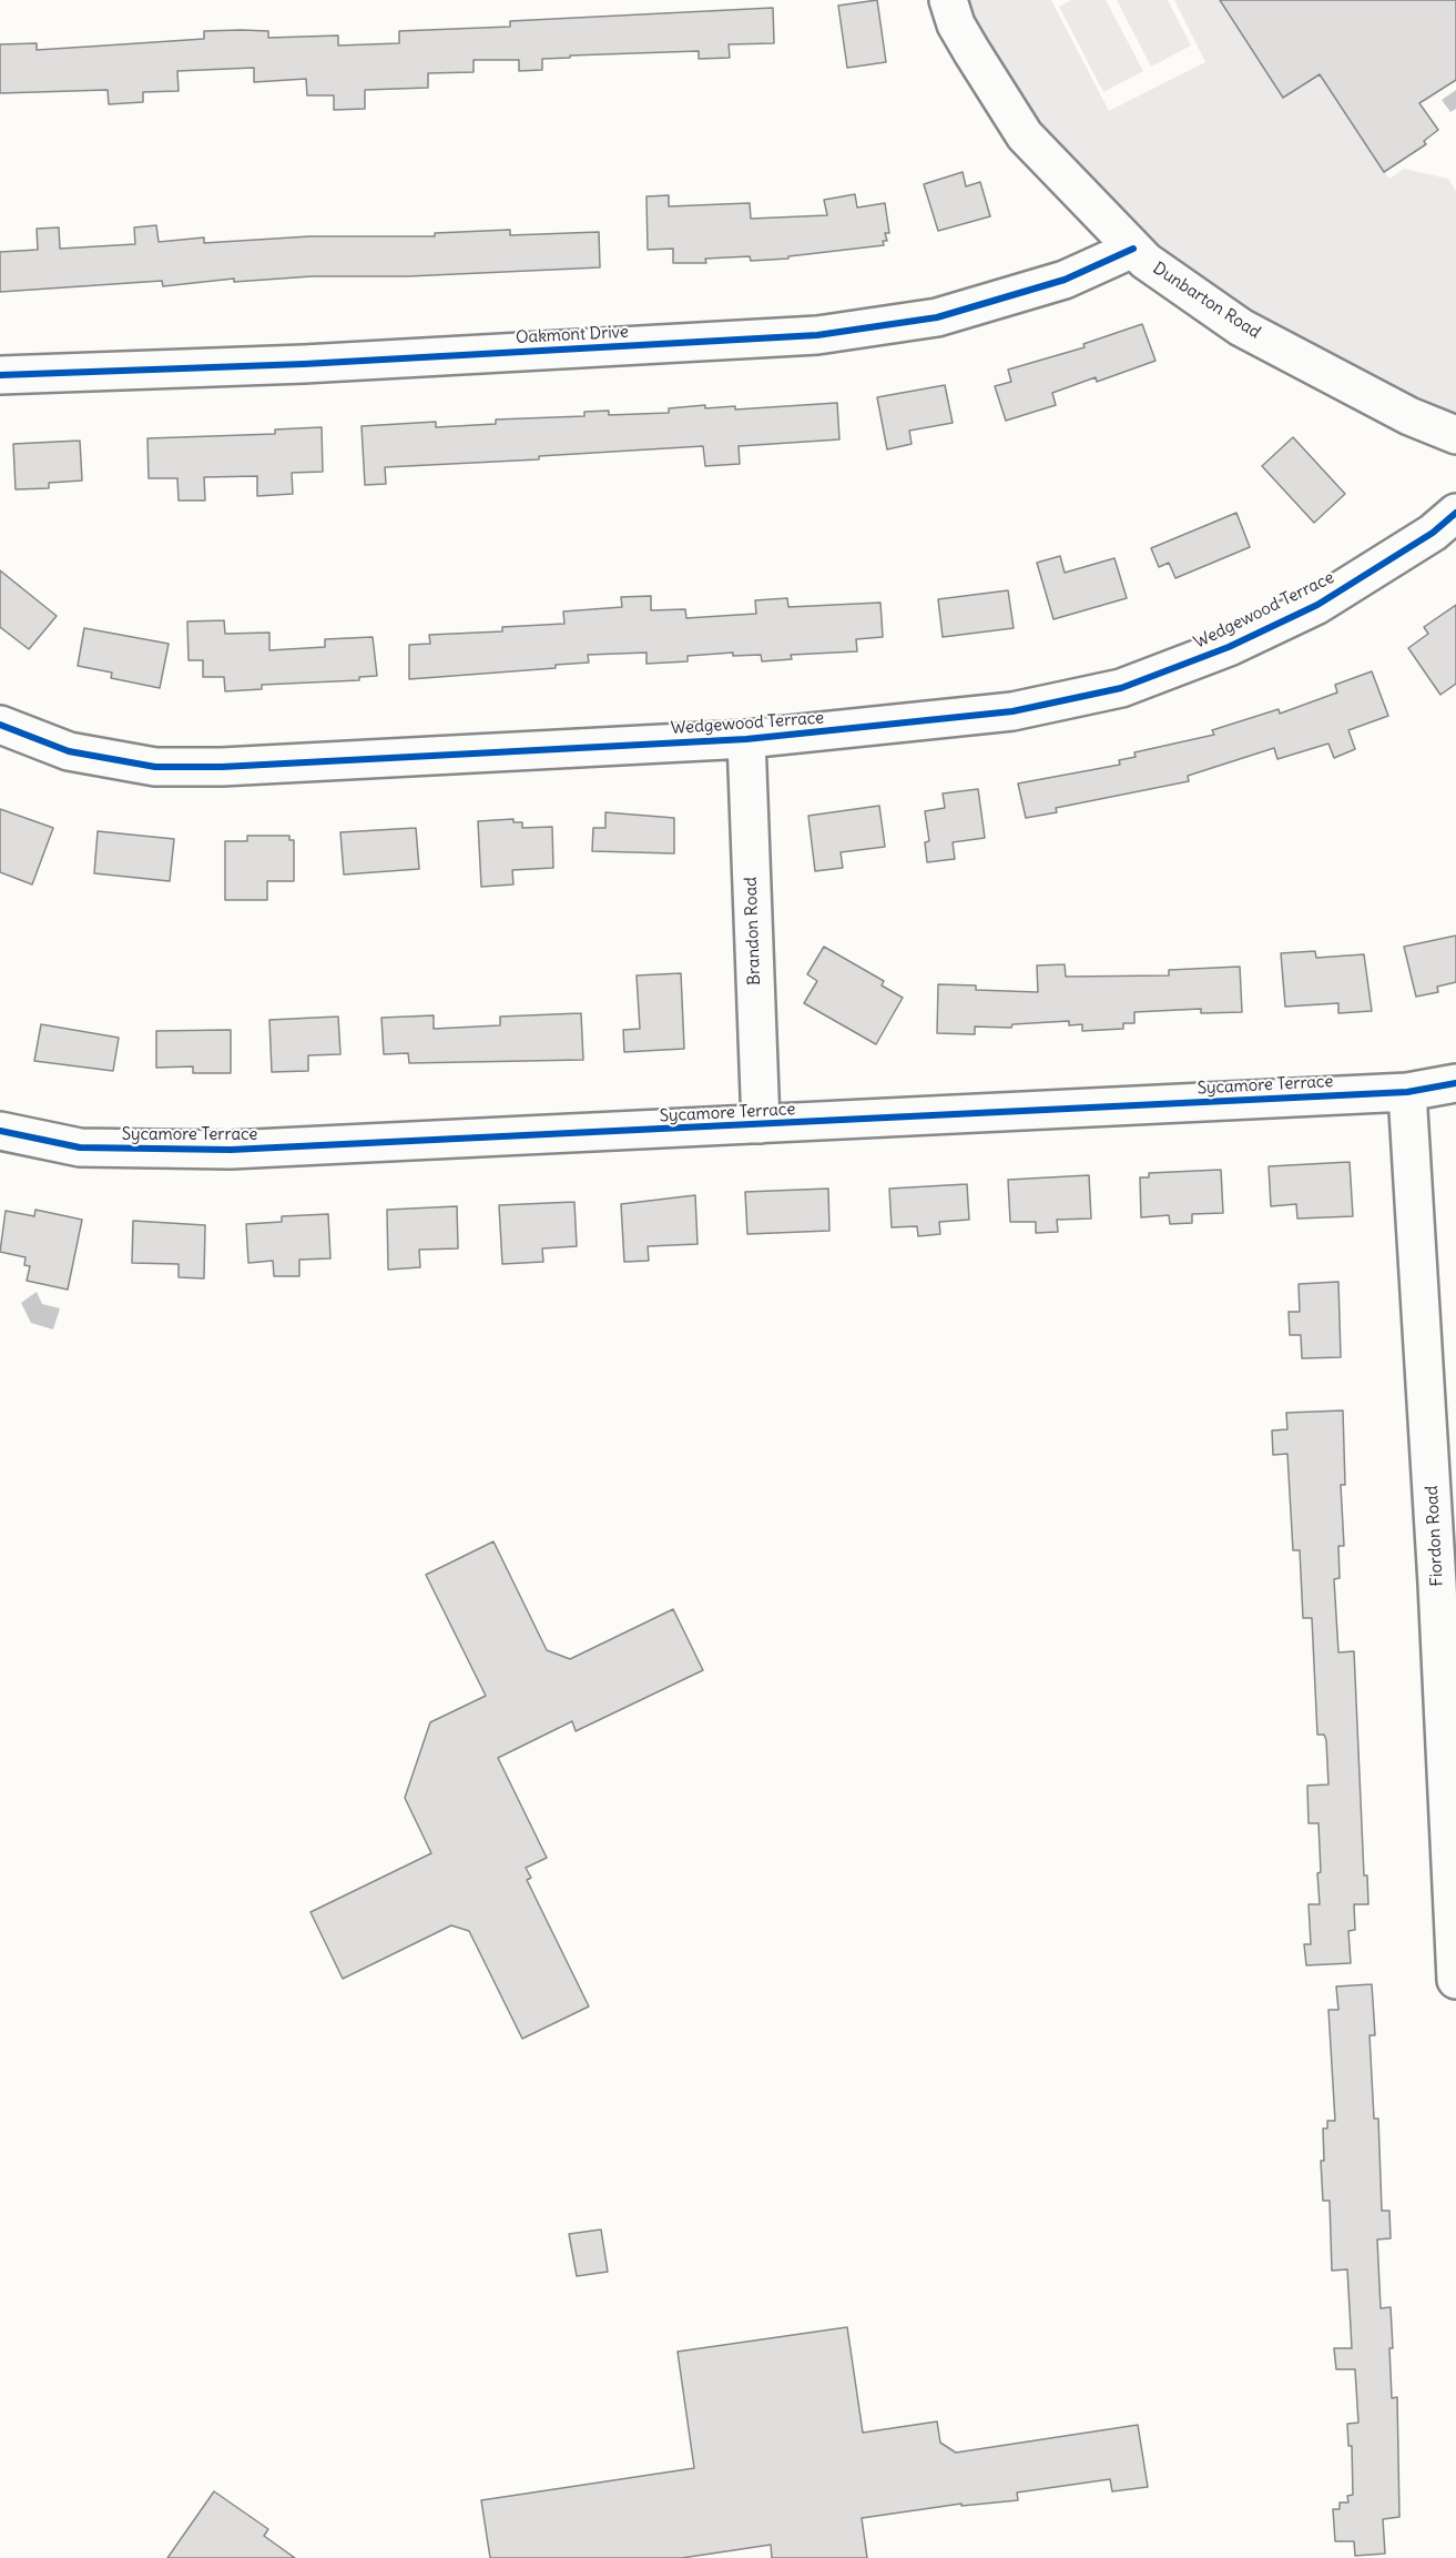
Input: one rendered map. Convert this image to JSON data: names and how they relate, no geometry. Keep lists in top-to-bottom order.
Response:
{
  "streets": {
    "street": [
      "Dunbarton Road",
      "Oakmont Drive",
      "Wedgewood Terrace",
      "Brandon Road",
      "Sycamore Terrace",
      "Fiordon Road"
    ]
  },
  "crossings": [
    ["Dunbarton Road", "Oakmont Drive"],
    ["Wedgewood Terrace", "Brandon Road"],
    ["Brandon Road", "Sycamore Terrace"],
    ["Sycamore Terrace", "Fiordon Road"]
  ]
}
